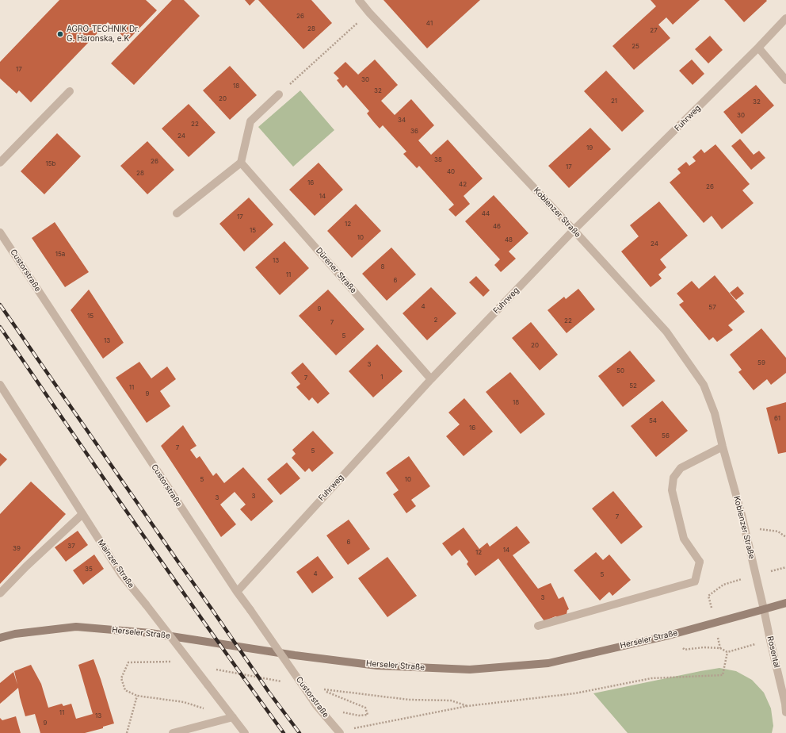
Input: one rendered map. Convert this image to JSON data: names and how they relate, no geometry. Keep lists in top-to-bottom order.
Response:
{
  "streets": {
    "main road": ["Herseler Straße"],
    "street": [
      "Fuhrweg",
      "Koblenzer Straße",
      "Custorstraße",
      "Dürener Straße",
      "Mainzer Straße",
      "Rosental"
    ]
  },
  "crossings": [
    ["Fuhrweg", "Koblenzer Straße"],
    ["Fuhrweg", "Custorstraße"],
    ["Fuhrweg", "Dürener Straße"],
    ["Koblenzer Straße", "Herseler Straße"],
    ["Koblenzer Straße", "Rosental"],
    ["Herseler Straße", "Rosental"]
  ],
  "places": ["AGRO-TECHNIK Dr. G. Haronska, e.K"],
  "house_numbers": [
    "26",
    "41",
    "28",
    "27",
    "25",
    "17",
    "30",
    "18",
    "32",
    "20",
    "21",
    "32",
    "30",
    "34",
    "22",
    "36",
    "24",
    "19",
    "38",
    "26",
    "15b",
    "17",
    "40",
    "28",
    "16",
    "42",
    "26",
    "14",
    "44",
    "17",
    "12",
    "46",
    "15",
    "10",
    "48",
    "24",
    "15a",
    "13",
    "8",
    "11",
    "6",
    "4",
    "57",
    "9",
    "15",
    "2",
    "22",
    "7",
    "5",
    "13",
    "20",
    "59",
    "3",
    "50",
    "1",
    "7",
    "52",
    "11",
    "9",
    "18",
    "61",
    "54",
    "16",
    "56",
    "7",
    "5",
    "5",
    "10",
    "3",
    "3",
    "7",
    "6",
    "37",
    "39",
    "14",
    "12",
    "35",
    "4",
    "5",
    "3",
    "11",
    "13",
    "9"
  ]
}
